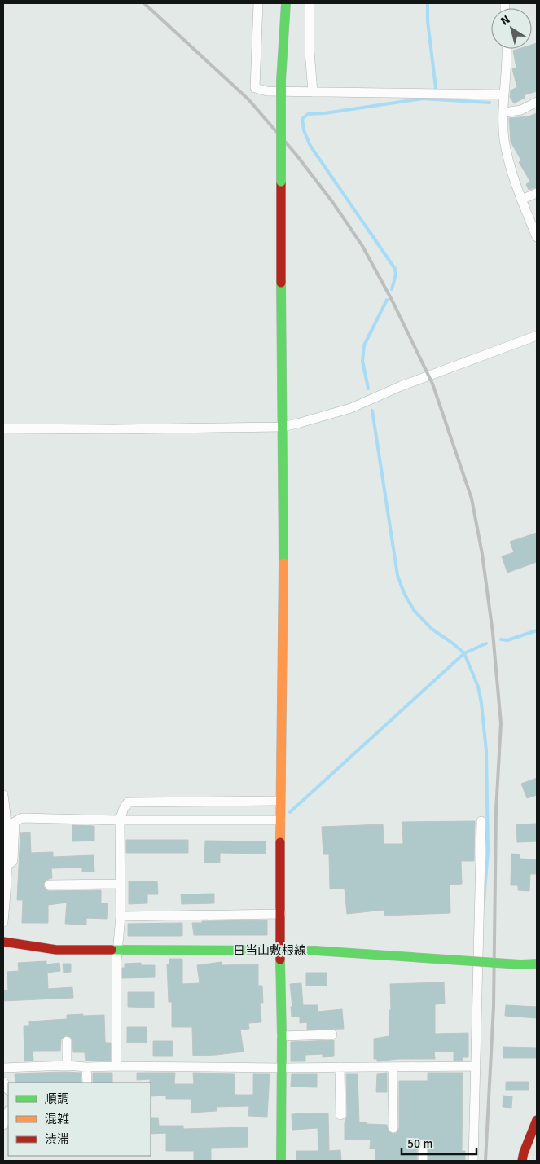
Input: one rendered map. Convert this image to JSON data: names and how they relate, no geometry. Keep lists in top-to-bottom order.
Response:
{
  "streets": {
    "street": ["日当山敷根線"]
  },
  "legend": ["順調", "混雑", "渋滞"],
  "scale_bar": "50 m",
  "north": "top left"
}
